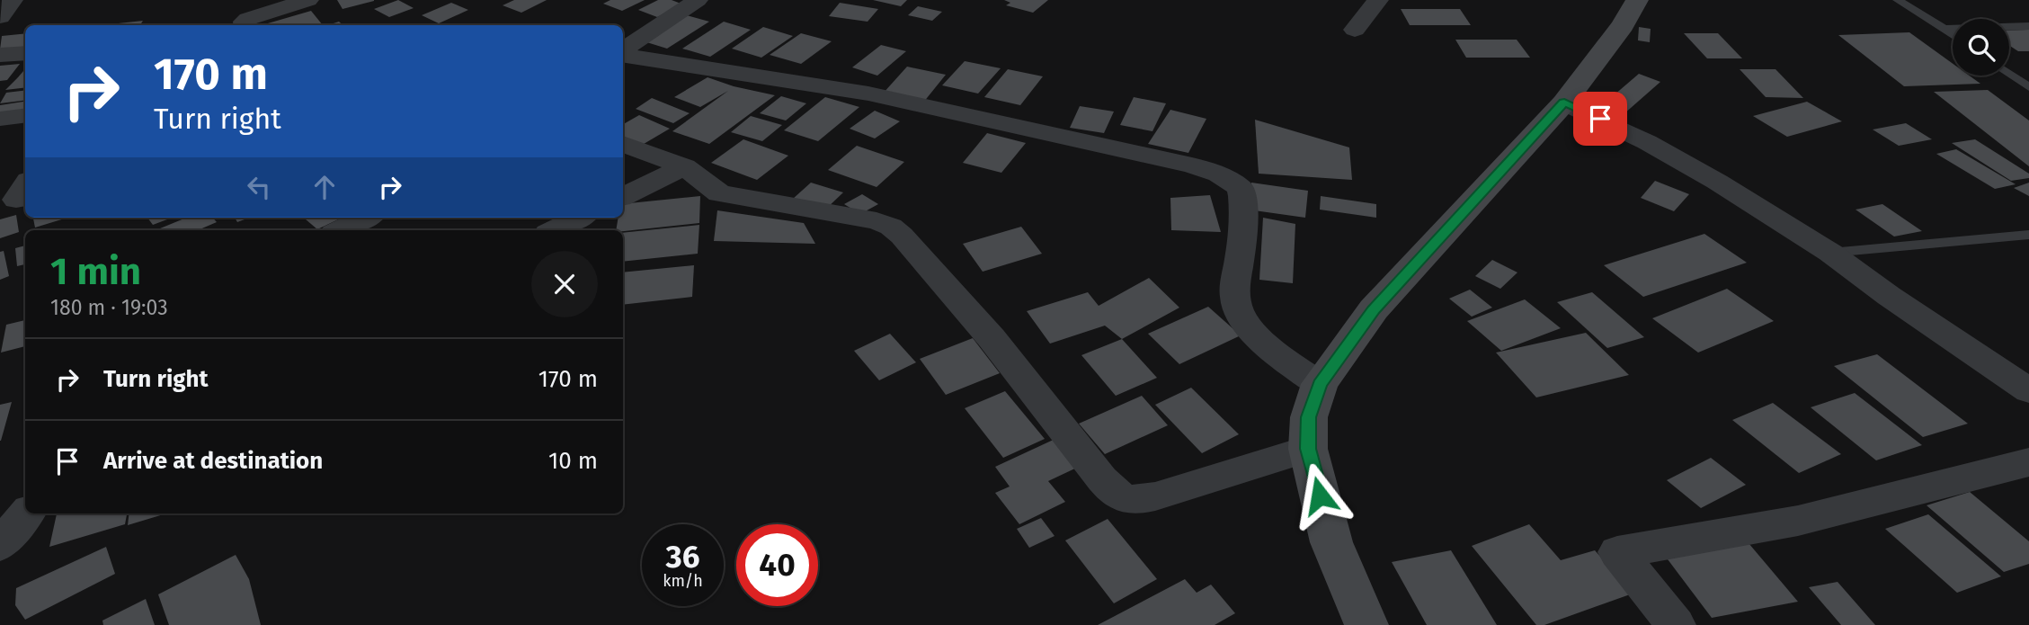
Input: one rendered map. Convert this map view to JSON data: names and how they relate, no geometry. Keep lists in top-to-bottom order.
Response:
{
  "page": {
    "turn": ["170 m", "Turn right"],
    "heading": ["1 min", "180 m · 19:03"],
    "list": [
      {
        "name": "Turn right",
        "value": "170 m"
      },
      {
        "name": "Arrive at destination",
        "value": "10 m"
      }
    ],
    "speed": "36 km/h",
    "limit": "40"
  }
}
